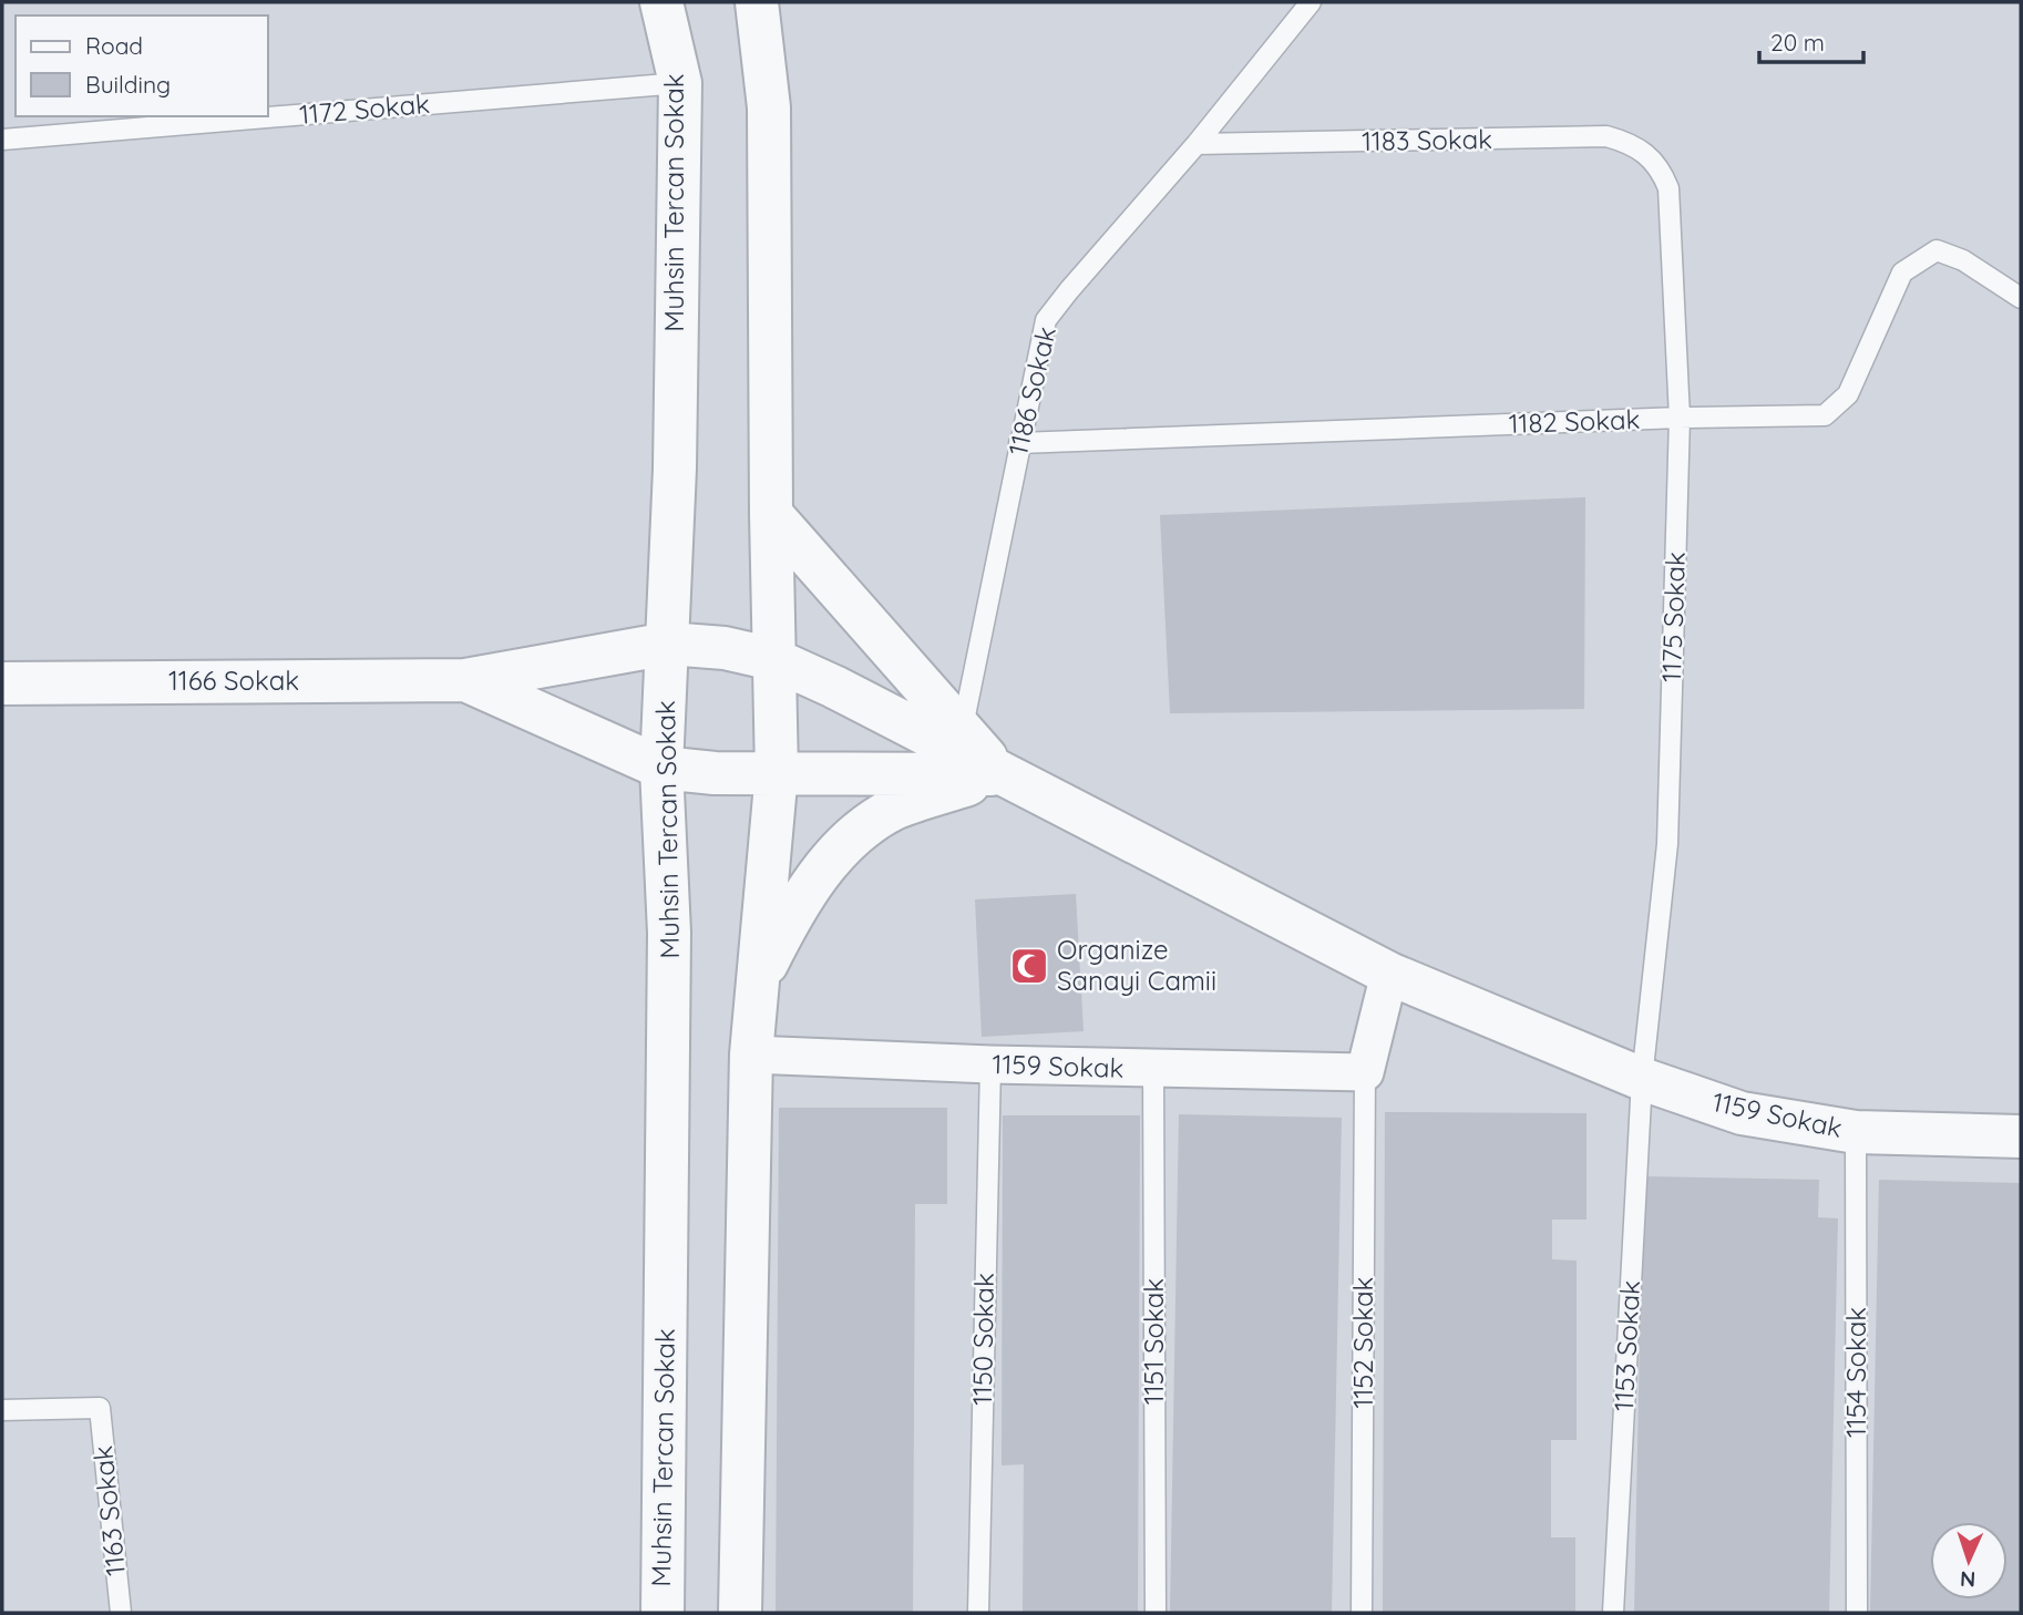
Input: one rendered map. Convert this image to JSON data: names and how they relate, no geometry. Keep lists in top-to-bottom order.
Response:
{
  "streets": {
    "street": ["Muhsin Tercan Sokak", "1166 Sokak", "1159 Sokak"],
    "lane": [
      "1172 Sokak",
      "1183 Sokak",
      "1186 Sokak",
      "1182 Sokak",
      "1175 Sokak",
      "1150 Sokak",
      "1151 Sokak",
      "1152 Sokak",
      "1153 Sokak",
      "1154 Sokak",
      "1163 Sokak"
    ]
  },
  "crossings": [
    ["1172 Sokak", "Muhsin Tercan Sokak"],
    ["1183 Sokak", "1186 Sokak"],
    ["1183 Sokak", "1175 Sokak"],
    ["Muhsin Tercan Sokak", "1166 Sokak"],
    ["1186 Sokak", "1182 Sokak"],
    ["1182 Sokak", "1175 Sokak"],
    ["1175 Sokak", "1159 Sokak"],
    ["1175 Sokak", "1153 Sokak"],
    ["1166 Sokak", "1159 Sokak"],
    ["1159 Sokak", "1150 Sokak"],
    ["1159 Sokak", "1151 Sokak"],
    ["1159 Sokak", "1152 Sokak"],
    ["1159 Sokak", "1153 Sokak"],
    ["1159 Sokak", "1154 Sokak"]
  ],
  "places": {
    "mosque": ["Organize Sanayi Camii"]
  },
  "legend": ["Road", "Building"],
  "scale_bar": "20 m",
  "north": "bottom"
}
